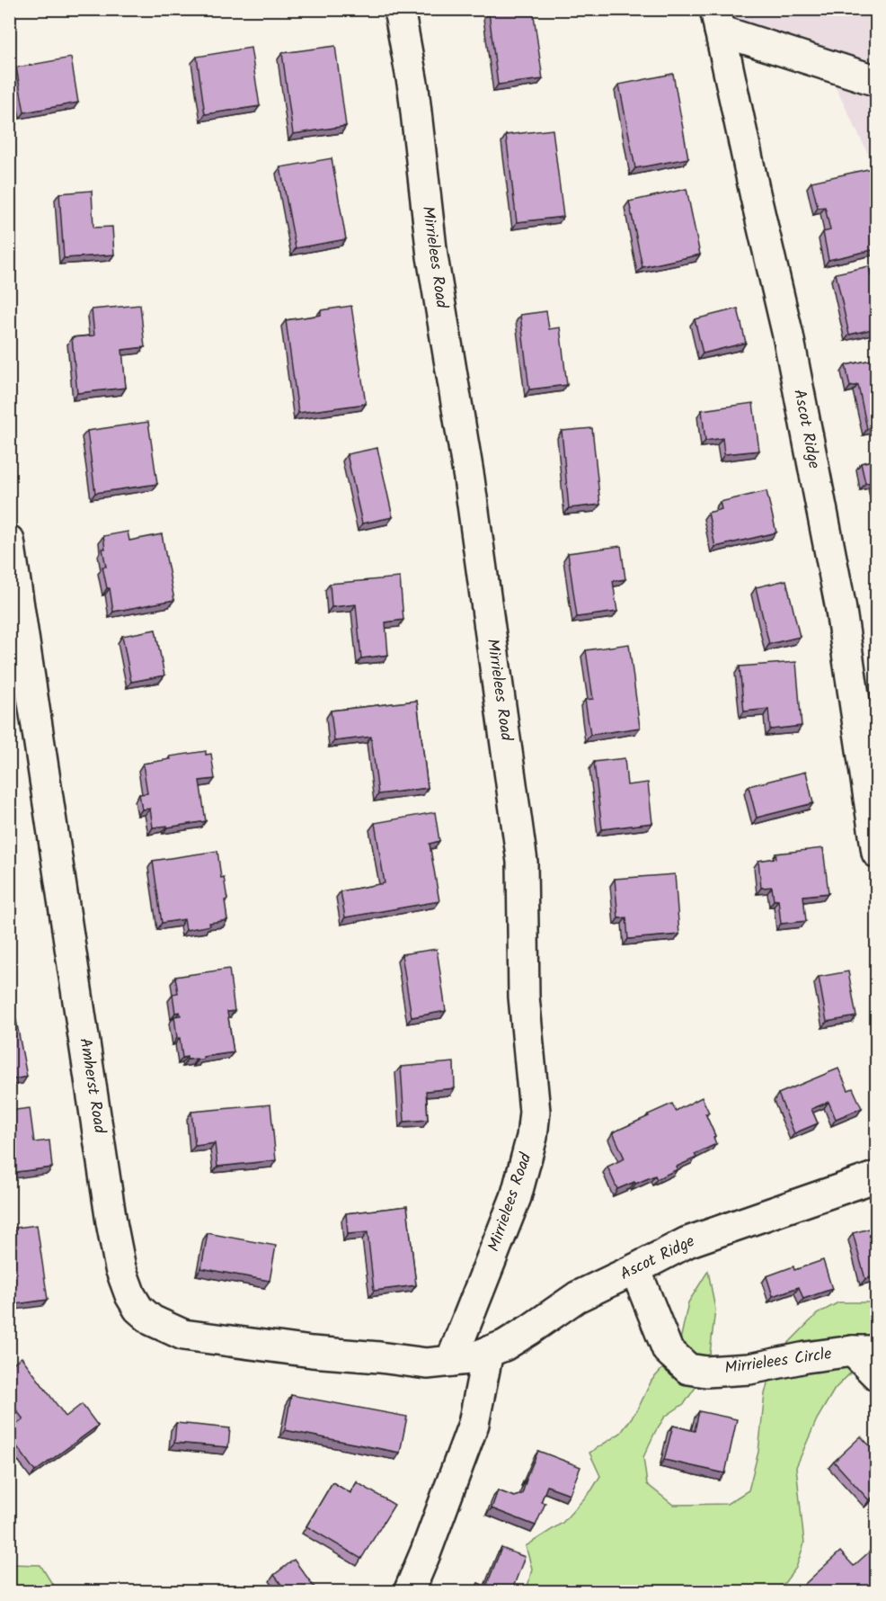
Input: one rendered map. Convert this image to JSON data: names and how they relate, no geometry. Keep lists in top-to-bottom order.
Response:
{
  "streets": {
    "street": [
      "Mirrielees Road",
      "Ascot Ridge",
      "Amherst Road",
      "Mirrielees Circle"
    ]
  },
  "crossings": [
    ["Mirrielees Road", "Ascot Ridge"],
    ["Mirrielees Road", "Amherst Road"],
    ["Ascot Ridge", "Amherst Road"],
    ["Ascot Ridge", "Mirrielees Circle"]
  ]
}
